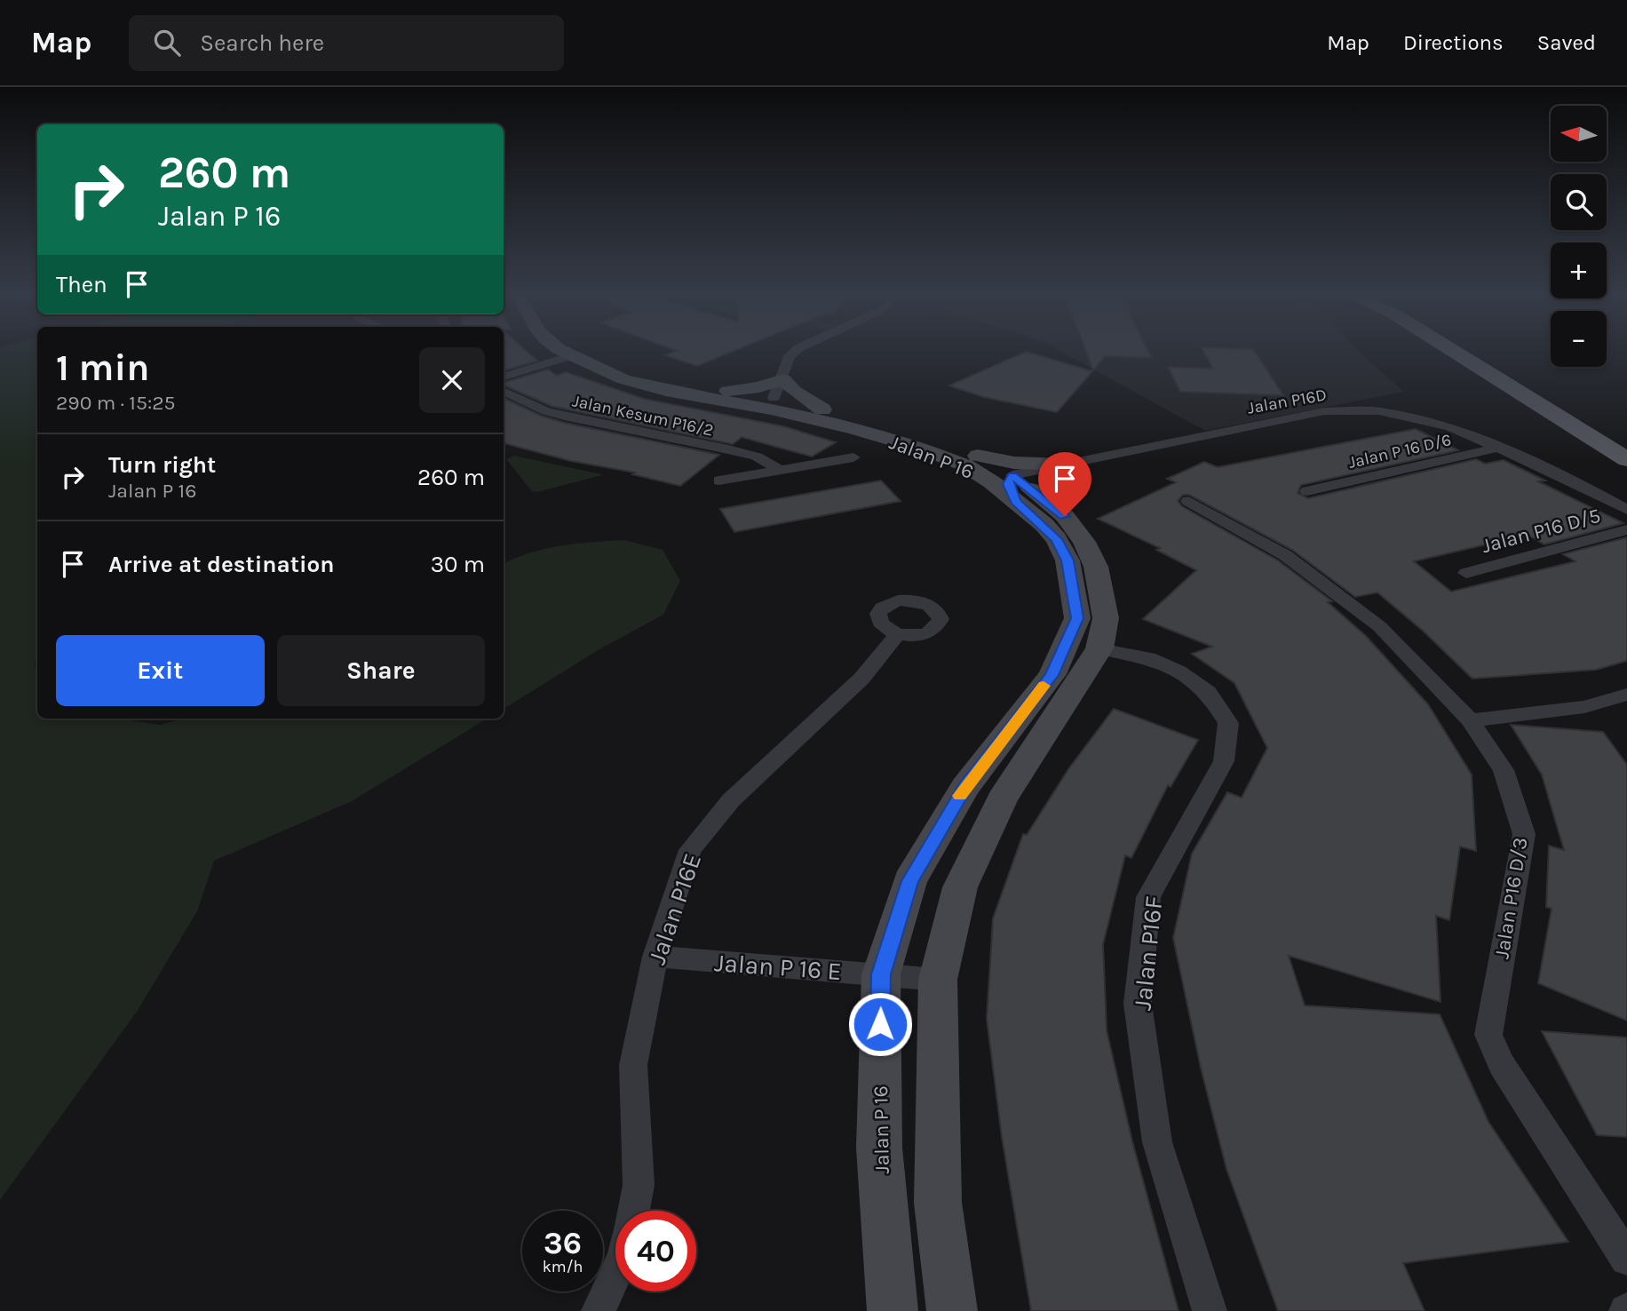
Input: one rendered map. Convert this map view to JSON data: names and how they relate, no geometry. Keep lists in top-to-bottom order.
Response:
{
  "streets": {
    "street": [
      "Jalan P16D",
      "Jalan Kesum P16/2",
      "Jalan P 16 D/6",
      "Jalan P 16",
      "Jalan P16 D/5",
      "Jalan P16 D/3",
      "Jalan P16E",
      "Jalan P16F",
      "Jalan P 16 E"
    ]
  },
  "crossings": [
    ["Jalan P16D", "Jalan P 16 D/6"],
    ["Jalan P16D", "Jalan P 16"],
    ["Jalan P 16", "Jalan P16F"],
    ["Jalan P 16", "Jalan P 16 E"],
    ["Jalan P16E", "Jalan P 16 E"]
  ],
  "north": "left",
  "page": {
    "header": "Map",
    "search": "Search here",
    "nav": ["Map", "Directions", "Saved"],
    "map_buttons": ["+", "−"],
    "turn": ["260 m", "Jalan P 16"],
    "then": "Then",
    "heading": ["1 min", "290 m · 15:25"],
    "list": [
      {
        "name": "Turn right",
        "note": "Jalan P 16",
        "value": "260 m"
      },
      {
        "name": "Arrive at destination",
        "value": "30 m"
      }
    ],
    "buttons": ["Exit", "Share"],
    "speed": "36 km/h",
    "limit": "40"
  }
}
